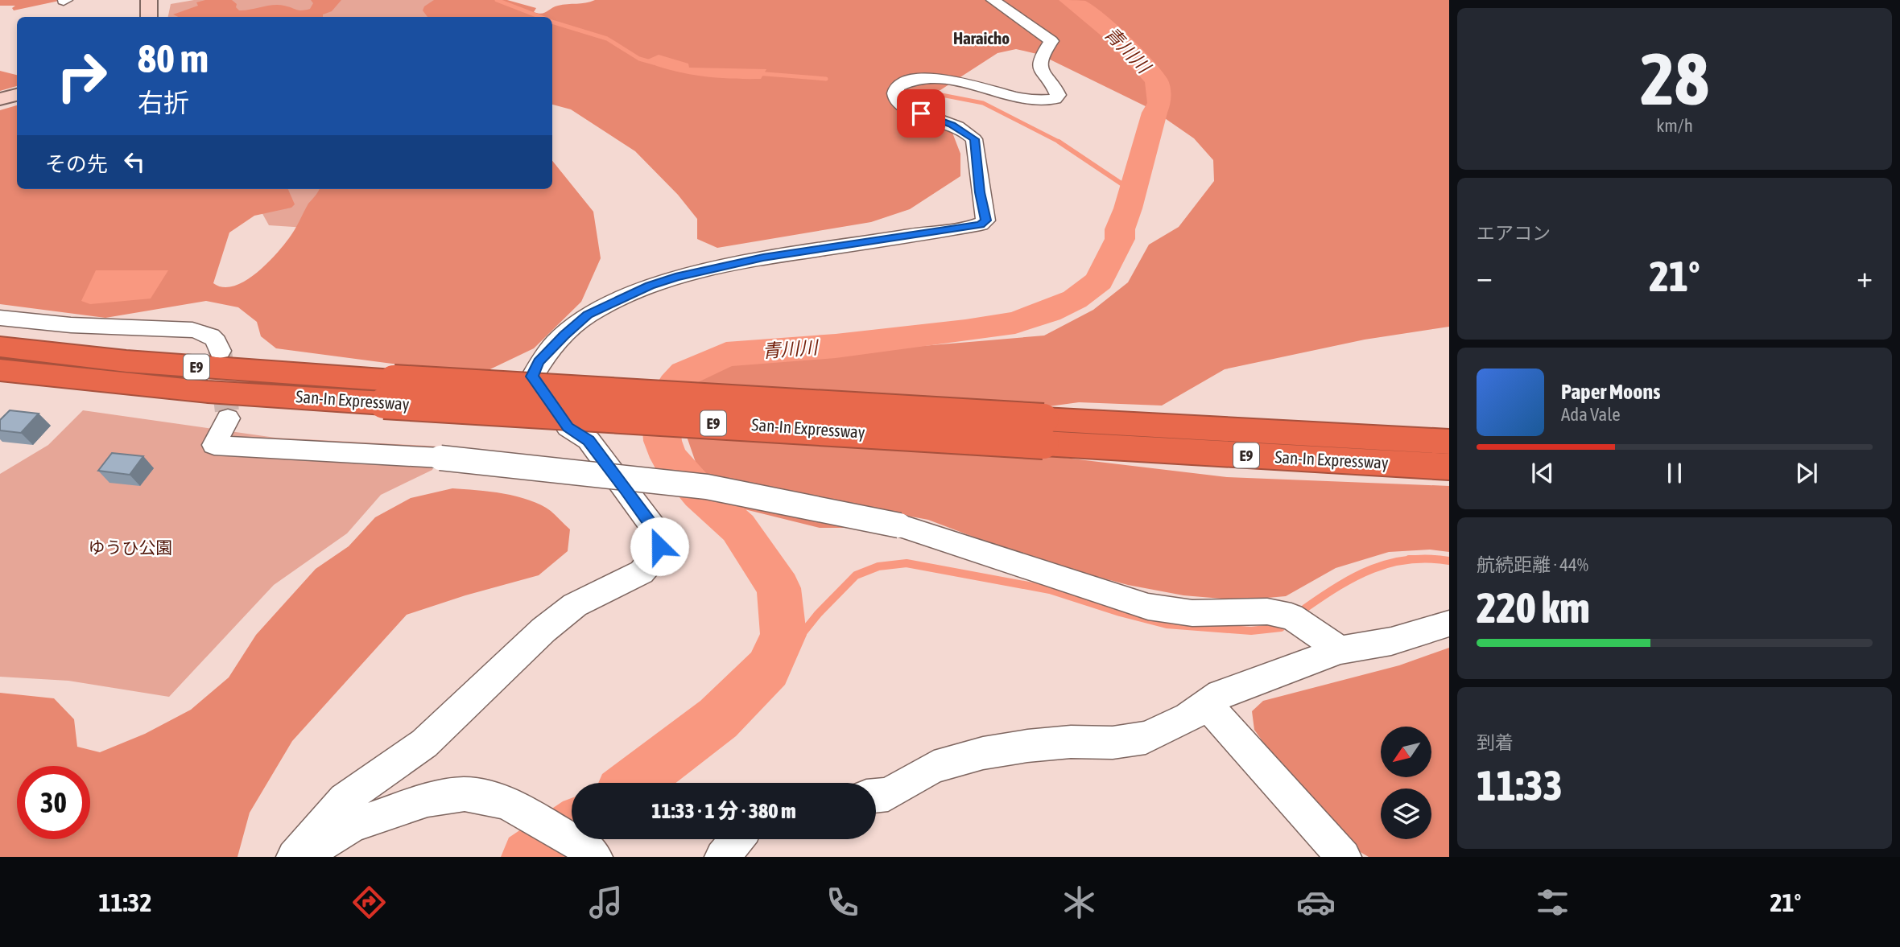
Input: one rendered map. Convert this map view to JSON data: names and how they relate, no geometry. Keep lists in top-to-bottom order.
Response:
{
  "streets": {
    "highway": ["E9", "San-In Expressway"]
  },
  "districts": ["Haraicho"],
  "water": ["青川川"],
  "parks": ["ゆうひ公園"],
  "north": "bottom left",
  "page": {
    "tile": [
      ["28", "km/h"],
      "エアコン",
      ["航続距離 · 44%", "220 km"],
      ["到着", "11:33"]
    ],
    "turn": ["80 m", "右折"],
    "then": "その先",
    "heat": ["−", "21°", "+"],
    "song": ["Paper Moons", "Ada Vale"],
    "limit": "30",
    "trip": "11:33 · 1 分 · 380 m",
    "tabs": ["11:32", "21°"]
  }
}
